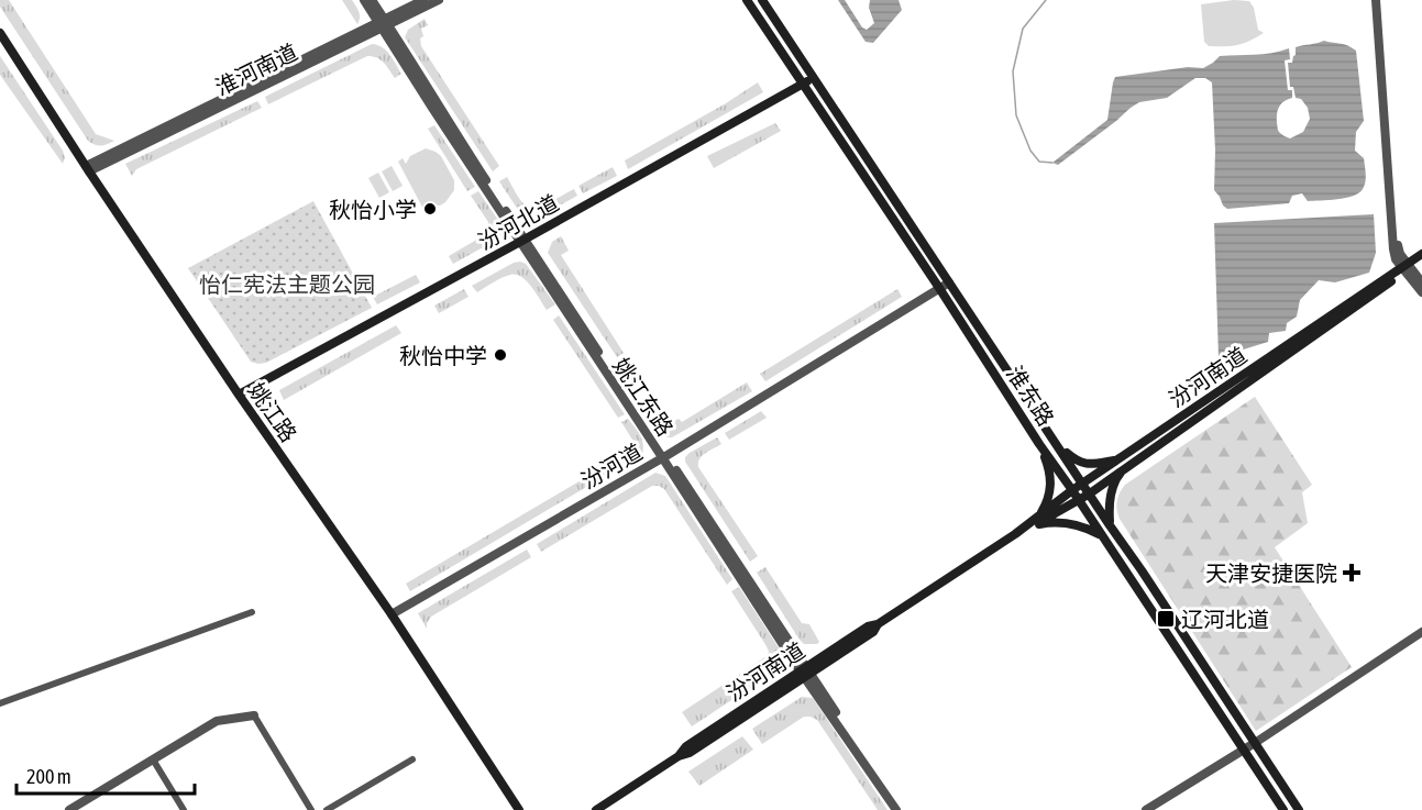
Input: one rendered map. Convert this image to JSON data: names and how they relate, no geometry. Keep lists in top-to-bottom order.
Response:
{
  "streets": {
    "main road": [
      "汾河北道",
      "汾河南道",
      "淮东路",
      "姚江路"
    ],
    "street": ["淮河南道", "姚江东路", "汾河道"]
  },
  "crossings": [
    ["淮河南道", "姚江东路"],
    ["淮河南道", "姚江路"],
    ["汾河北道", "淮东路"],
    ["汾河北道", "姚江东路"],
    ["汾河北道", "姚江路"],
    ["汾河南道", "淮东路"],
    ["汾河南道", "姚江东路"],
    ["淮东路", "汾河道"],
    ["姚江东路", "汾河道"],
    ["姚江路", "汾河道"]
  ],
  "parks": ["怡仁宪法主题公园"],
  "places": {
    "other": ["秋怡小学", "秋怡中学"],
    "health": ["天津安捷医院"],
    "transit": ["辽河北道"]
  },
  "scale_bar": "200 m"
}
